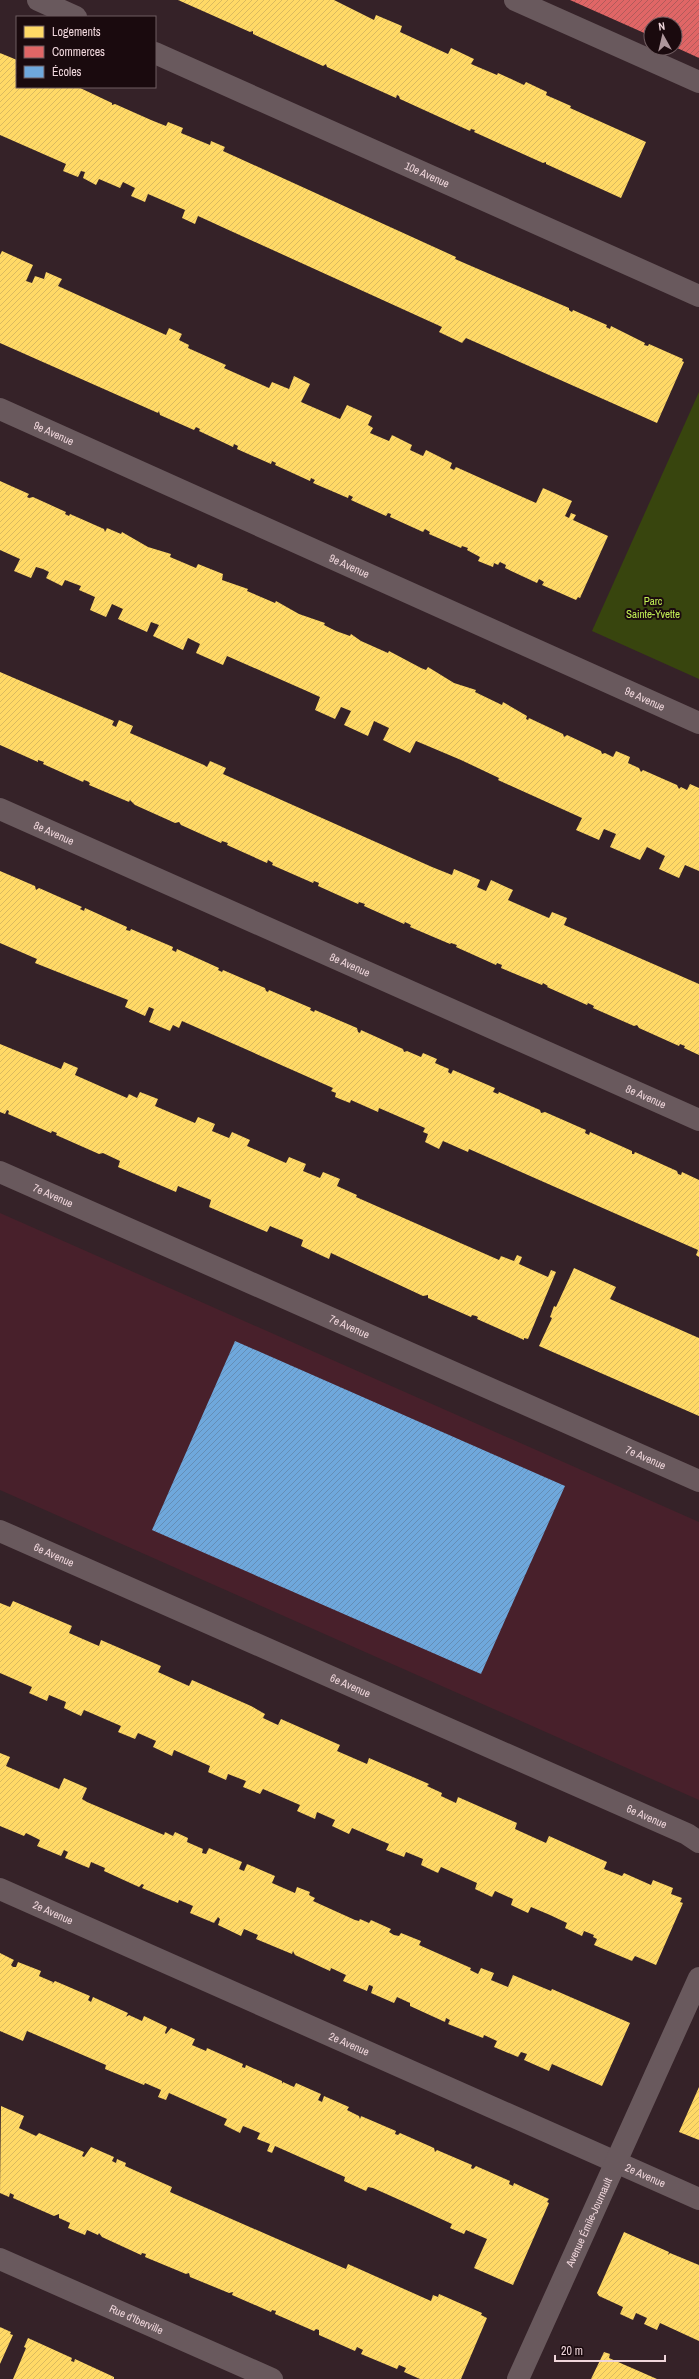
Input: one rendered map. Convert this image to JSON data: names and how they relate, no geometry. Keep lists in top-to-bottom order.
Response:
{
  "streets": {
    "street": [
      "10e Avenue",
      "9e Avenue",
      "8e Avenue",
      "7e Avenue",
      "6e Avenue",
      "2e Avenue",
      "Avenue Émile-Journault",
      "Rue d'Iberville"
    ]
  },
  "crossings": [
    ["2e Avenue", "Avenue Émile-Journault"]
  ],
  "parks": ["Parc Sainte-Yvette"],
  "legend": ["Logements", "Commerces", "Écoles"],
  "scale_bar": "20 m",
  "north": "top"
}
